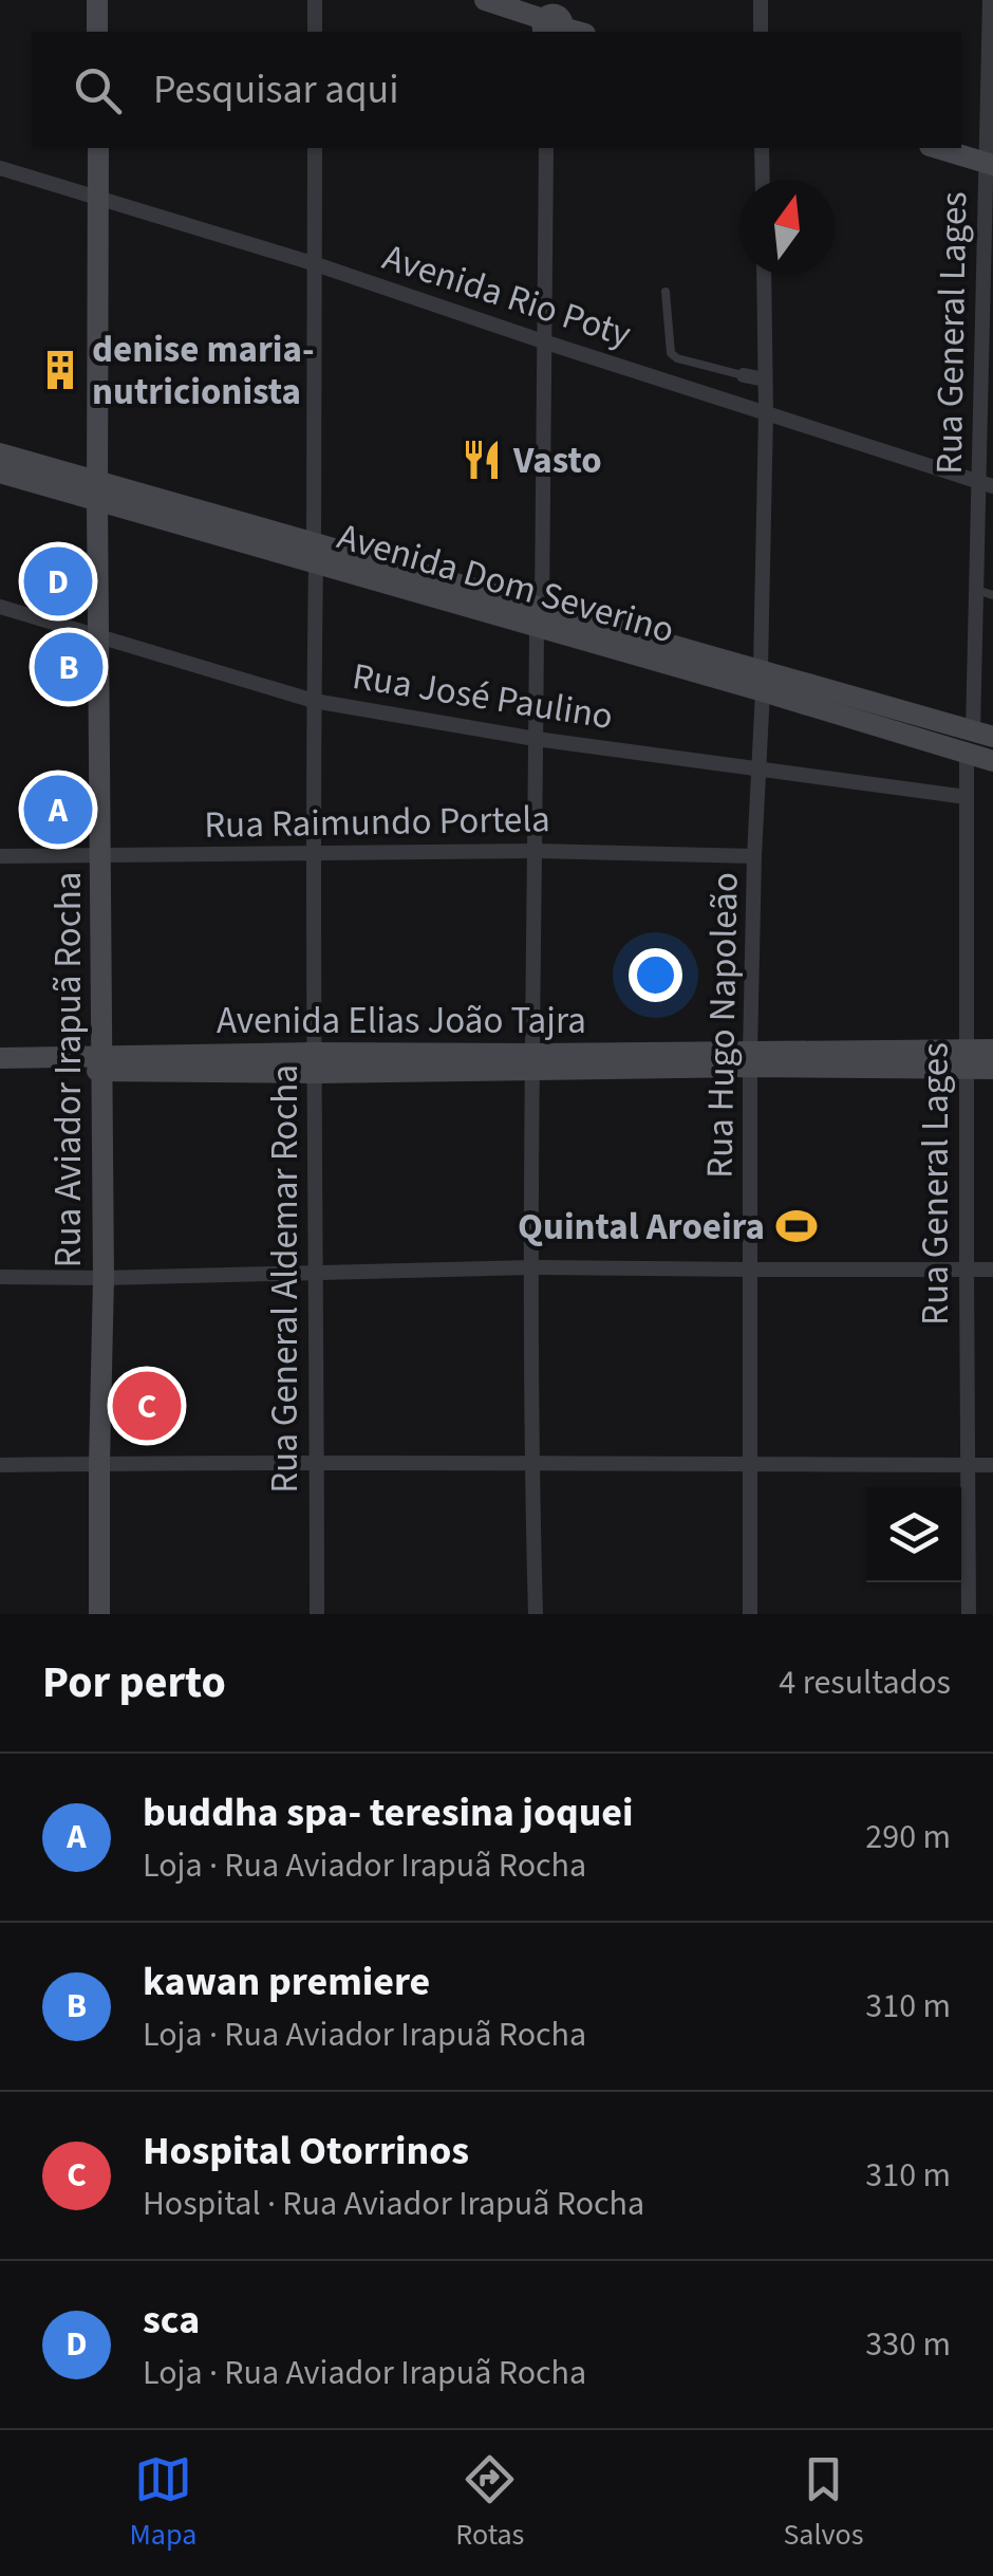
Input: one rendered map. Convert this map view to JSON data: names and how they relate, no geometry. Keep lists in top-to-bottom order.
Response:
{
  "streets": {
    "street": [
      "Avenida Rio Poty",
      "Rua General Lages",
      "Avenida Dom Severino",
      "Rua José Paulino",
      "Rua Raimundo Portela",
      "Avenida Elias João Tajra",
      "Rua Hugo Napoleão",
      "Rua Aviador Irapuã Rocha",
      "Rua General Aldemar Rocha"
    ]
  },
  "crossings": [
    ["Avenida Rio Poty", "Rua General Lages"],
    ["Avenida Rio Poty", "Rua Hugo Napoleão"],
    ["Avenida Rio Poty", "Rua Aviador Irapuã Rocha"],
    ["Avenida Rio Poty", "Rua General Aldemar Rocha"],
    ["Rua General Lages", "Avenida Dom Severino"],
    ["Rua General Lages", "Rua José Paulino"],
    ["Rua General Lages", "Avenida Elias João Tajra"],
    ["Avenida Dom Severino", "Rua Hugo Napoleão"],
    ["Avenida Dom Severino", "Rua Aviador Irapuã Rocha"],
    ["Avenida Dom Severino", "Rua General Aldemar Rocha"],
    ["Rua José Paulino", "Rua Hugo Napoleão"],
    ["Rua José Paulino", "Rua Aviador Irapuã Rocha"],
    ["Rua José Paulino", "Rua General Aldemar Rocha"],
    ["Rua Raimundo Portela", "Rua Hugo Napoleão"],
    ["Rua Raimundo Portela", "Rua Aviador Irapuã Rocha"],
    ["Rua Raimundo Portela", "Rua General Aldemar Rocha"],
    ["Avenida Elias João Tajra", "Rua Hugo Napoleão"],
    ["Avenida Elias João Tajra", "Rua Aviador Irapuã Rocha"],
    ["Avenida Elias João Tajra", "Rua General Aldemar Rocha"]
  ],
  "places": {
    "building": ["denise maria- nutricionista"],
    "restaurant": ["Vasto"],
    "sports": ["Quintal Aroeira"]
  },
  "north": "top",
  "page": {
    "search": "Pesquisar aqui",
    "pins": [
      "D",
      "B",
      "A",
      "C"
    ],
    "heading": ["Por perto", "4 resultados"],
    "list": [
      {
        "mark": "A",
        "name": "buddha spa- teresina joquei",
        "note": "Loja · Rua Aviador Irapuã Rocha",
        "value": "290 m"
      },
      {
        "mark": "B",
        "name": "kawan premiere",
        "note": "Loja · Rua Aviador Irapuã Rocha",
        "value": "310 m"
      },
      {
        "mark": "C",
        "name": "Hospital Otorrinos",
        "note": "Hospital · Rua Aviador Irapuã Rocha",
        "value": "310 m"
      },
      {
        "mark": "D",
        "name": "sca",
        "note": "Loja · Rua Aviador Irapuã Rocha",
        "value": "330 m"
      }
    ],
    "nav": ["Mapa", "Rotas", "Salvos"]
  }
}
